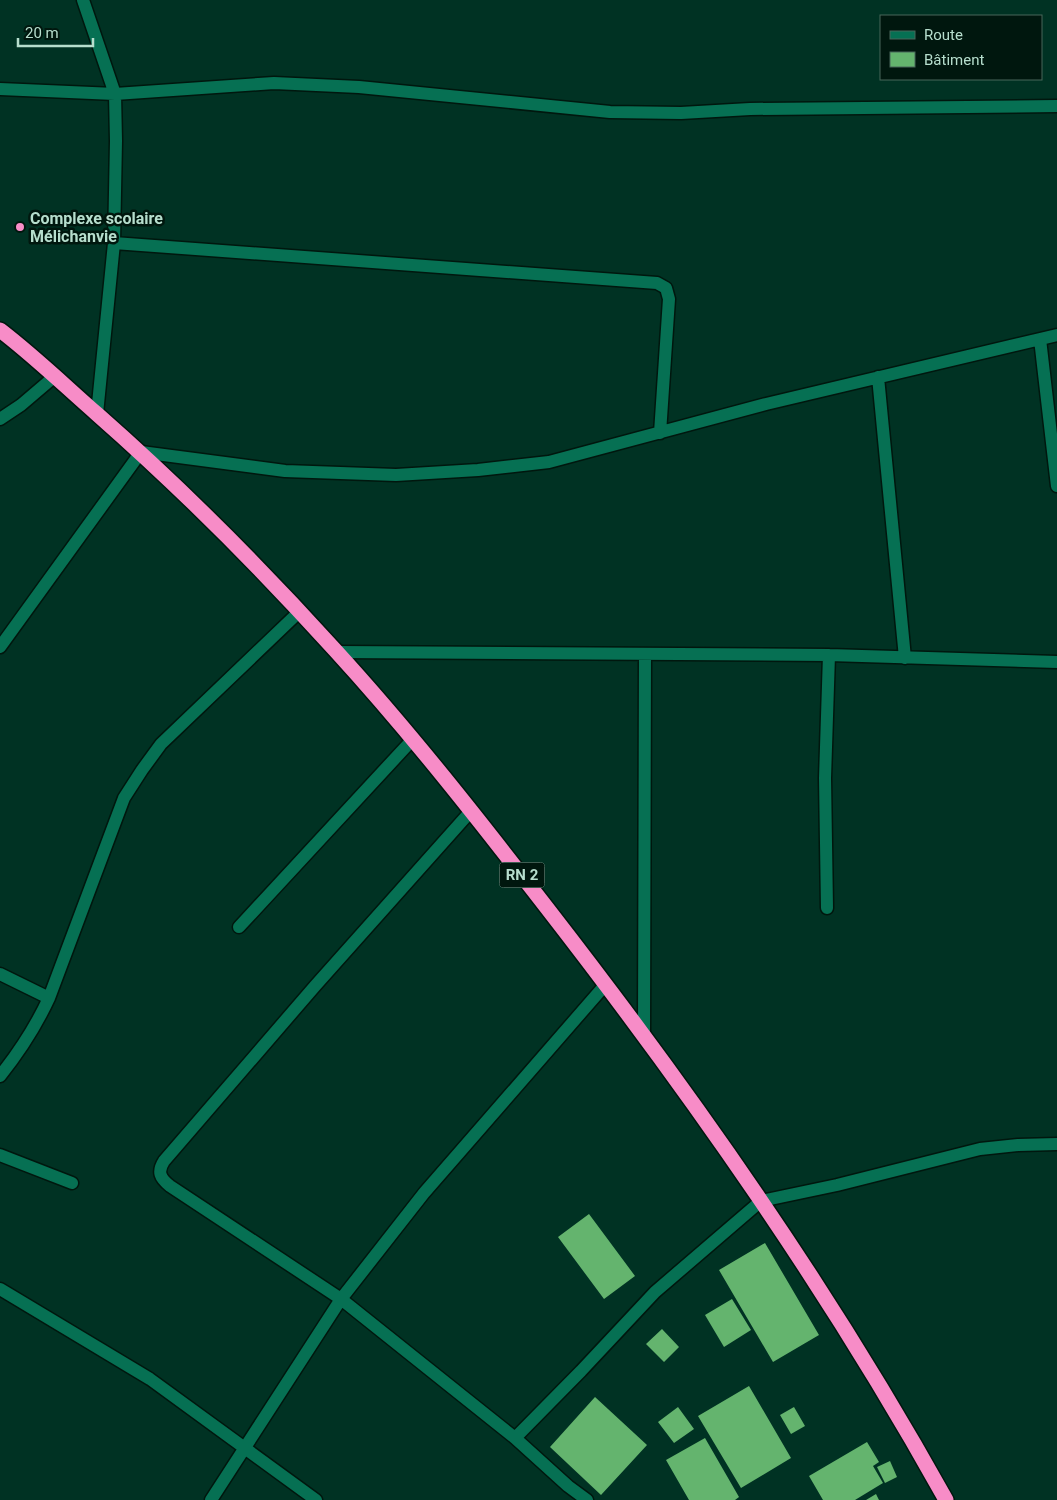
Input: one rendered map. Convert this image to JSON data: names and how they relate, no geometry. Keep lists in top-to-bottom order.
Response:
{
  "streets": {
    "highway": ["RN 2"]
  },
  "places": ["Complexe scolaire Mélichanvie"],
  "legend": ["Route", "Bâtiment"],
  "scale_bar": "20 m"
}
